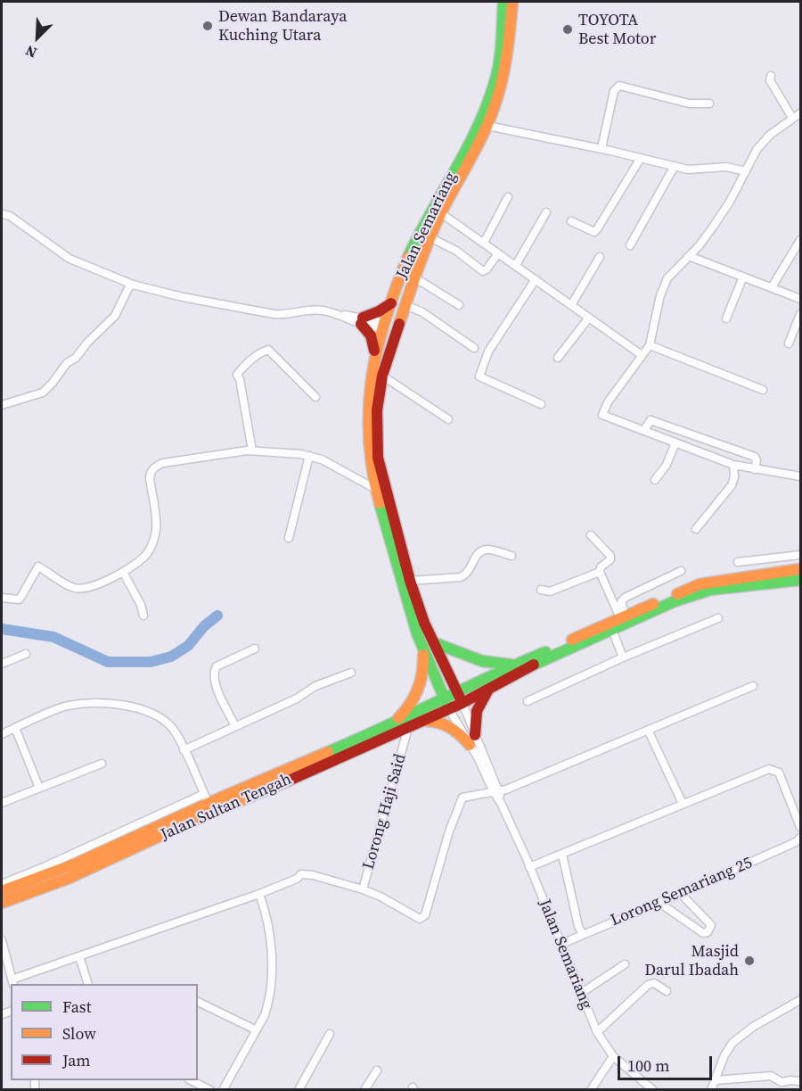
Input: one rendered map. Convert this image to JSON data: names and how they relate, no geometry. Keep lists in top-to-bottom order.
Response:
{
  "streets": {
    "main road": ["Jalan Semariang", "Jalan Sultan Tengah"],
    "street": ["Lorong Haji Said", "Lorong Semariang 25"]
  },
  "crossings": [
    ["Jalan Semariang", "Jalan Sultan Tengah"],
    ["Jalan Semariang", "Lorong Semariang 25"]
  ],
  "places": ["Dewan Bandaraya Kuching Utara", "TOYOTA Best Motor", "Masjid Darul Ibadah"],
  "legend": ["Fast", "Slow", "Jam"],
  "scale_bar": "100 m",
  "north": "bottom left"
}
